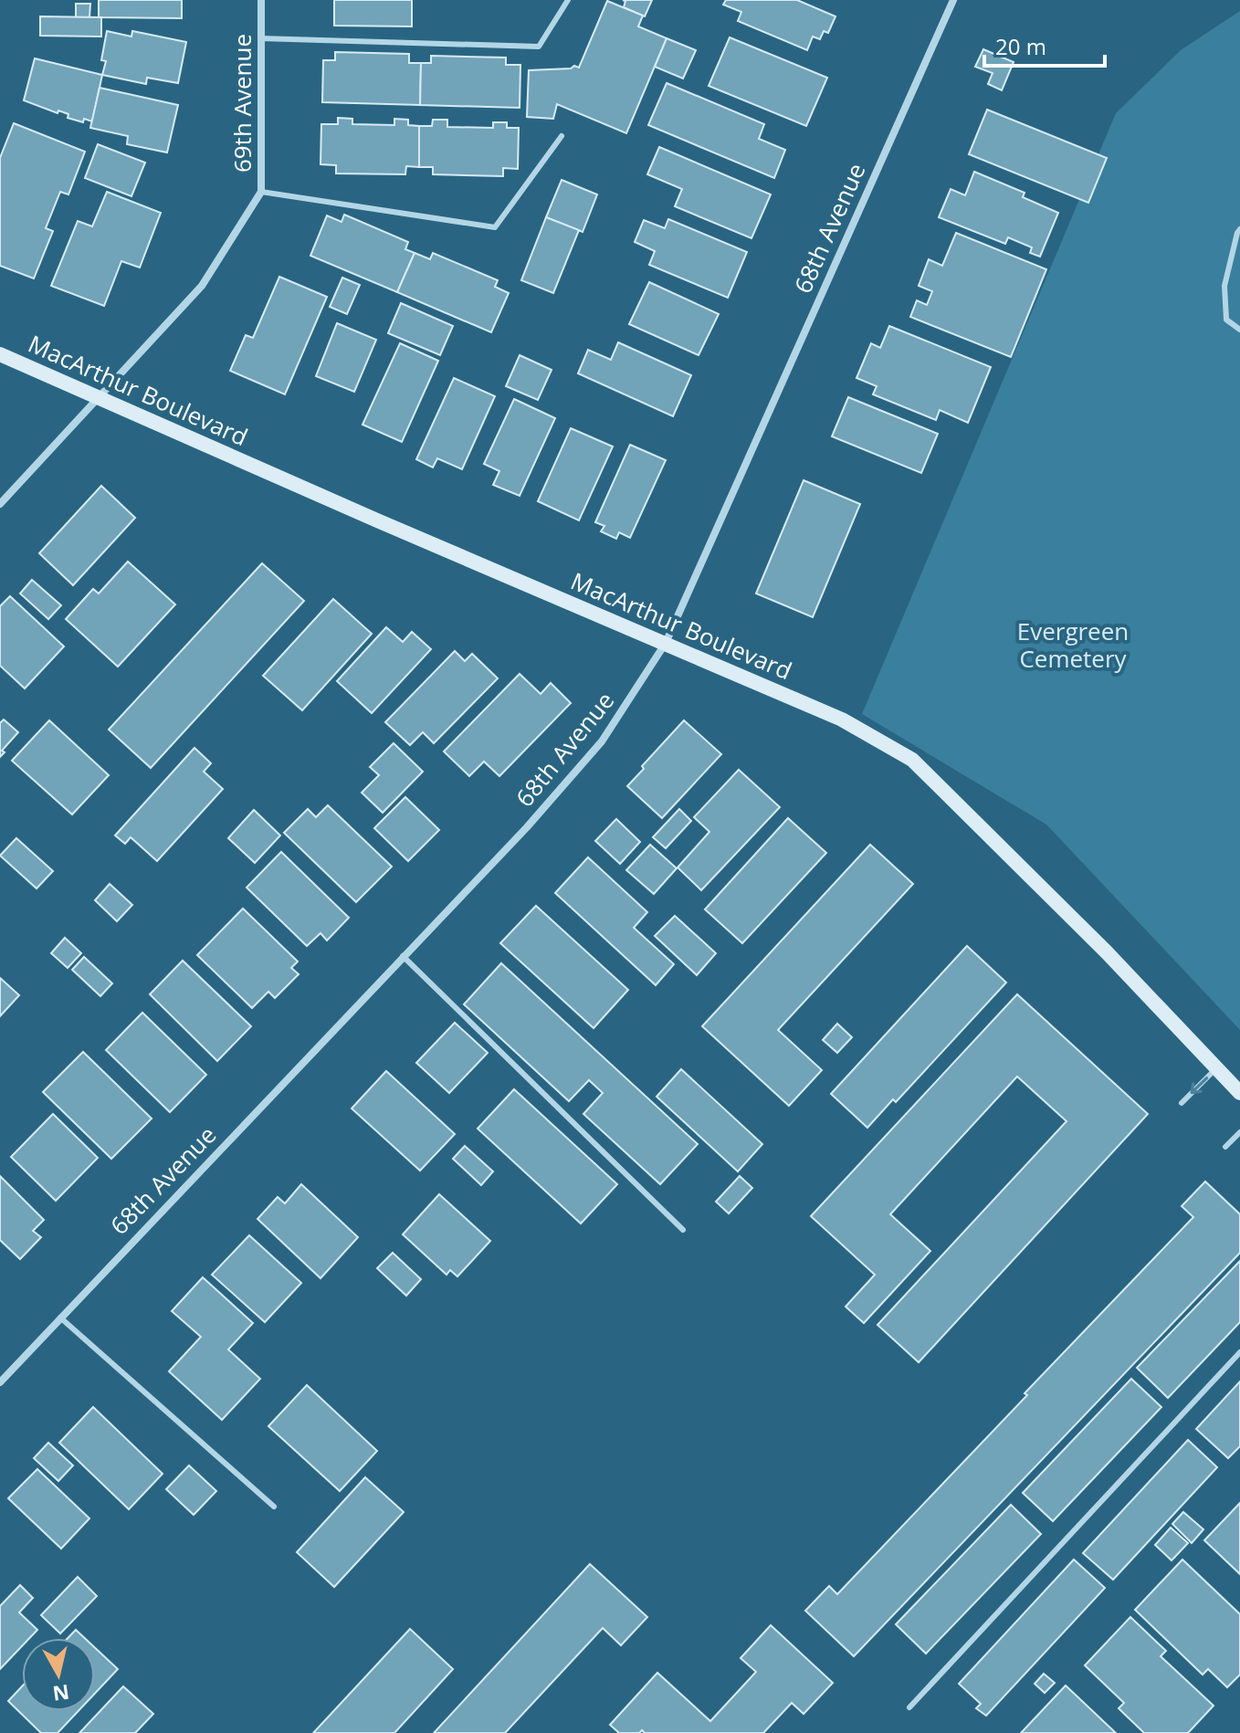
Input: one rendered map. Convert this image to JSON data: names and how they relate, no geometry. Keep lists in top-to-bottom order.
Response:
{
  "streets": {
    "main road": ["MacArthur Boulevard"],
    "street": ["69th Avenue", "68th Avenue"]
  },
  "crossings": [
    ["69th Avenue", "MacArthur Boulevard"],
    ["68th Avenue", "MacArthur Boulevard"]
  ],
  "parks": ["Evergreen Cemetery"],
  "scale_bar": "20 m",
  "north": "bottom"
}
